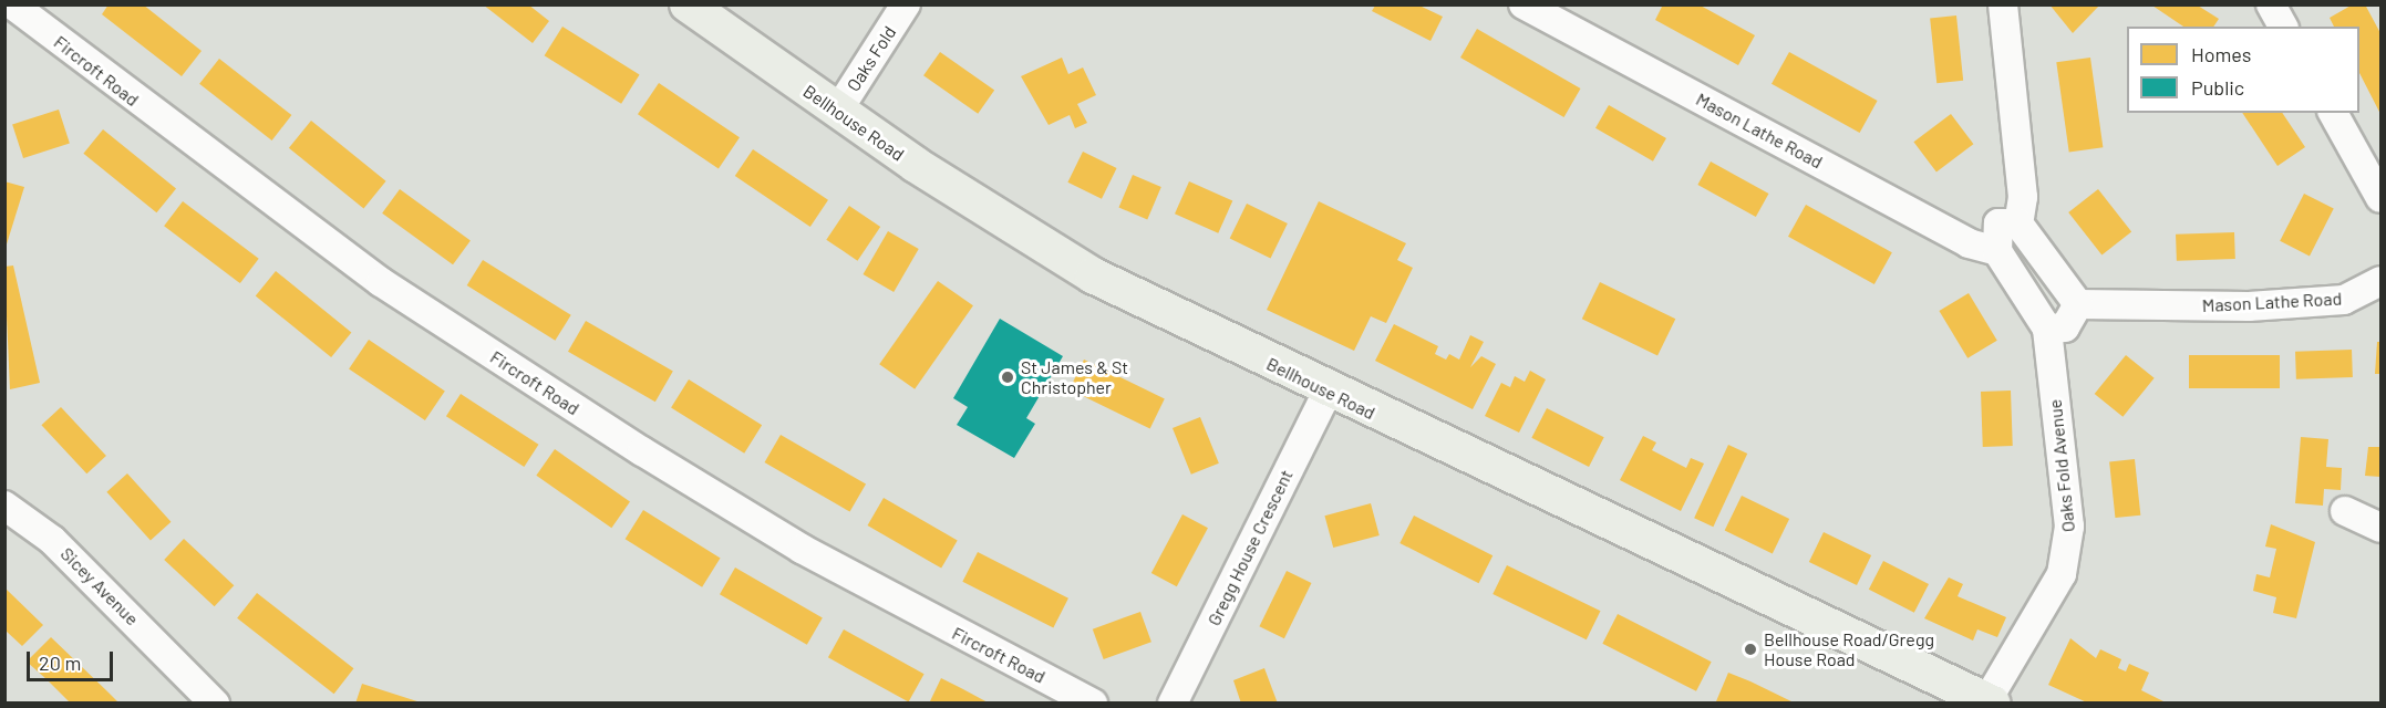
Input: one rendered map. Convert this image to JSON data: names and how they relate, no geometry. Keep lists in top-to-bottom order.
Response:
{
  "streets": {
    "main road": ["Bellhouse Road"],
    "street": [
      "Oaks Fold",
      "Fircroft Road",
      "Mason Lathe Road",
      "Oaks Fold Avenue",
      "Gregg House Crescent",
      "Sicey Avenue"
    ]
  },
  "crossings": [
    ["Oaks Fold", "Bellhouse Road"],
    ["Bellhouse Road", "Oaks Fold Avenue"],
    ["Bellhouse Road", "Gregg House Crescent"],
    ["Mason Lathe Road", "Oaks Fold Avenue"]
  ],
  "places": ["St James & St Christopher", "Bellhouse Road/Gregg House Road"],
  "legend": ["Homes", "Public"],
  "scale_bar": "20 m"
}
